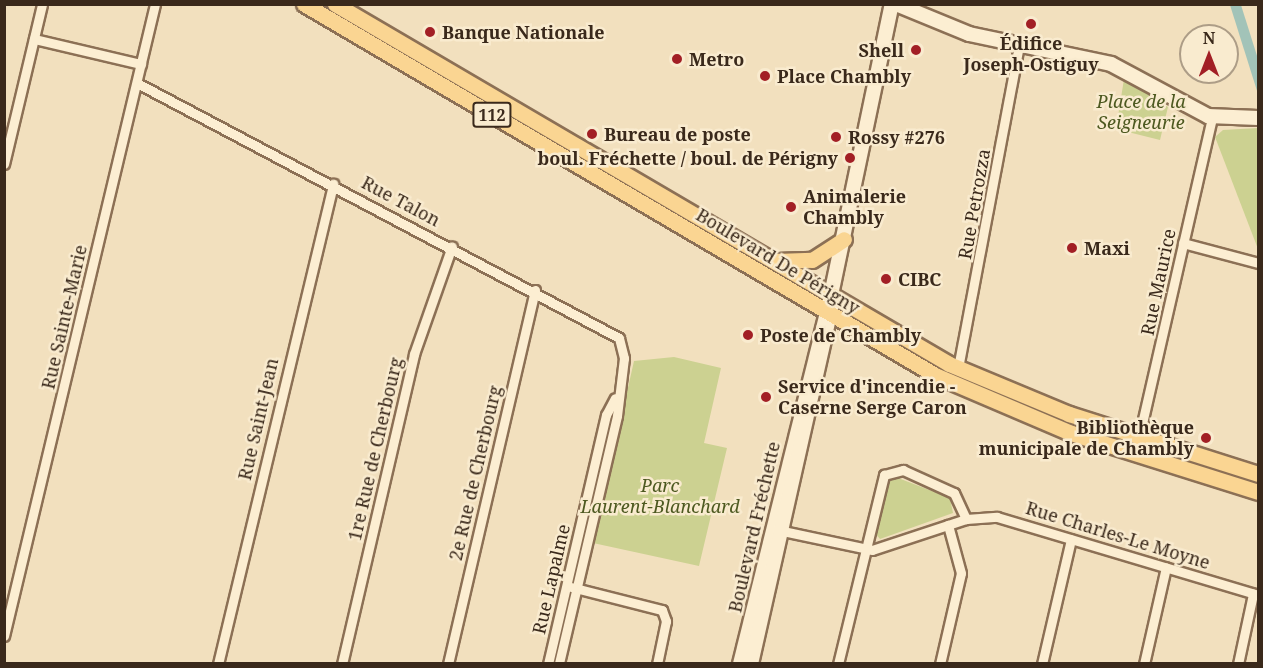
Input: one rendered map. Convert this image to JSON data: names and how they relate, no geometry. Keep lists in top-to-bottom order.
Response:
{
  "streets": {
    "main road": ["112", "Boulevard De Périgny"],
    "street": [
      "Rue Talon",
      "Rue Petrozza",
      "Rue Maurice",
      "Rue Sainte-Marie",
      "Rue Saint-Jean",
      "1re Rue de Cherbourg",
      "2e Rue de Cherbourg",
      "Boulevard Fréchette",
      "Rue Charles-Le Moyne",
      "Rue Lapalme"
    ]
  },
  "crossings": [
    ["Rue Talon", "Rue Sainte-Marie"],
    ["Rue Talon", "Rue Saint-Jean"],
    ["Rue Talon", "1re Rue de Cherbourg"],
    ["Rue Talon", "2e Rue de Cherbourg"],
    ["Rue Talon", "Rue Lapalme"],
    ["Rue Petrozza", "Boulevard De Périgny"],
    ["Boulevard De Périgny", "Rue Maurice"],
    ["Boulevard De Périgny", "Boulevard Fréchette"],
    ["Boulevard Fréchette", "Rue Charles-Le Moyne"]
  ],
  "parks": ["Place de la Seigneurie", "Parc Laurent-Blanchard"],
  "places": [
    "Édifice Joseph-Ostiguy",
    "Banque Nationale",
    "Shell",
    "Metro",
    "Place Chambly",
    "Bureau de poste",
    "Rossy #276",
    "boul. Fréchette / boul. de Périgny",
    "Animalerie Chambly",
    "Maxi",
    "CIBC",
    "Poste de Chambly",
    "Service d'incendie - Caserne Serge Caron",
    "Bibliothèque municipale de Chambly"
  ],
  "north": "top"
}
